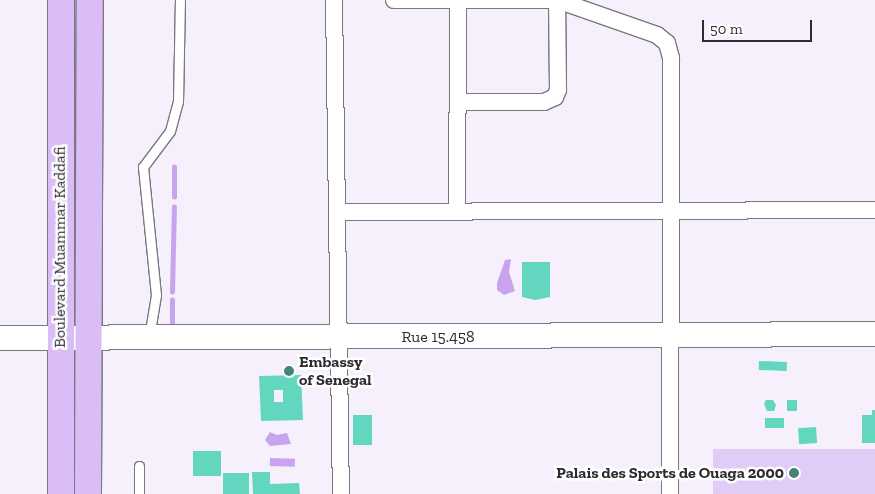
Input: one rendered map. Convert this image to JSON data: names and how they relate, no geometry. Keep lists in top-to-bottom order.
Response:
{
  "streets": {
    "main road": ["Boulevard Muammar Kaddafi", "Rue 15.458"]
  },
  "crossings": [
    ["Boulevard Muammar Kaddafi", "Rue 15.458"]
  ],
  "places": ["Embassy of Senegal", "Palais des Sports de Ouaga 2000"],
  "scale_bar": "50 m"
}
